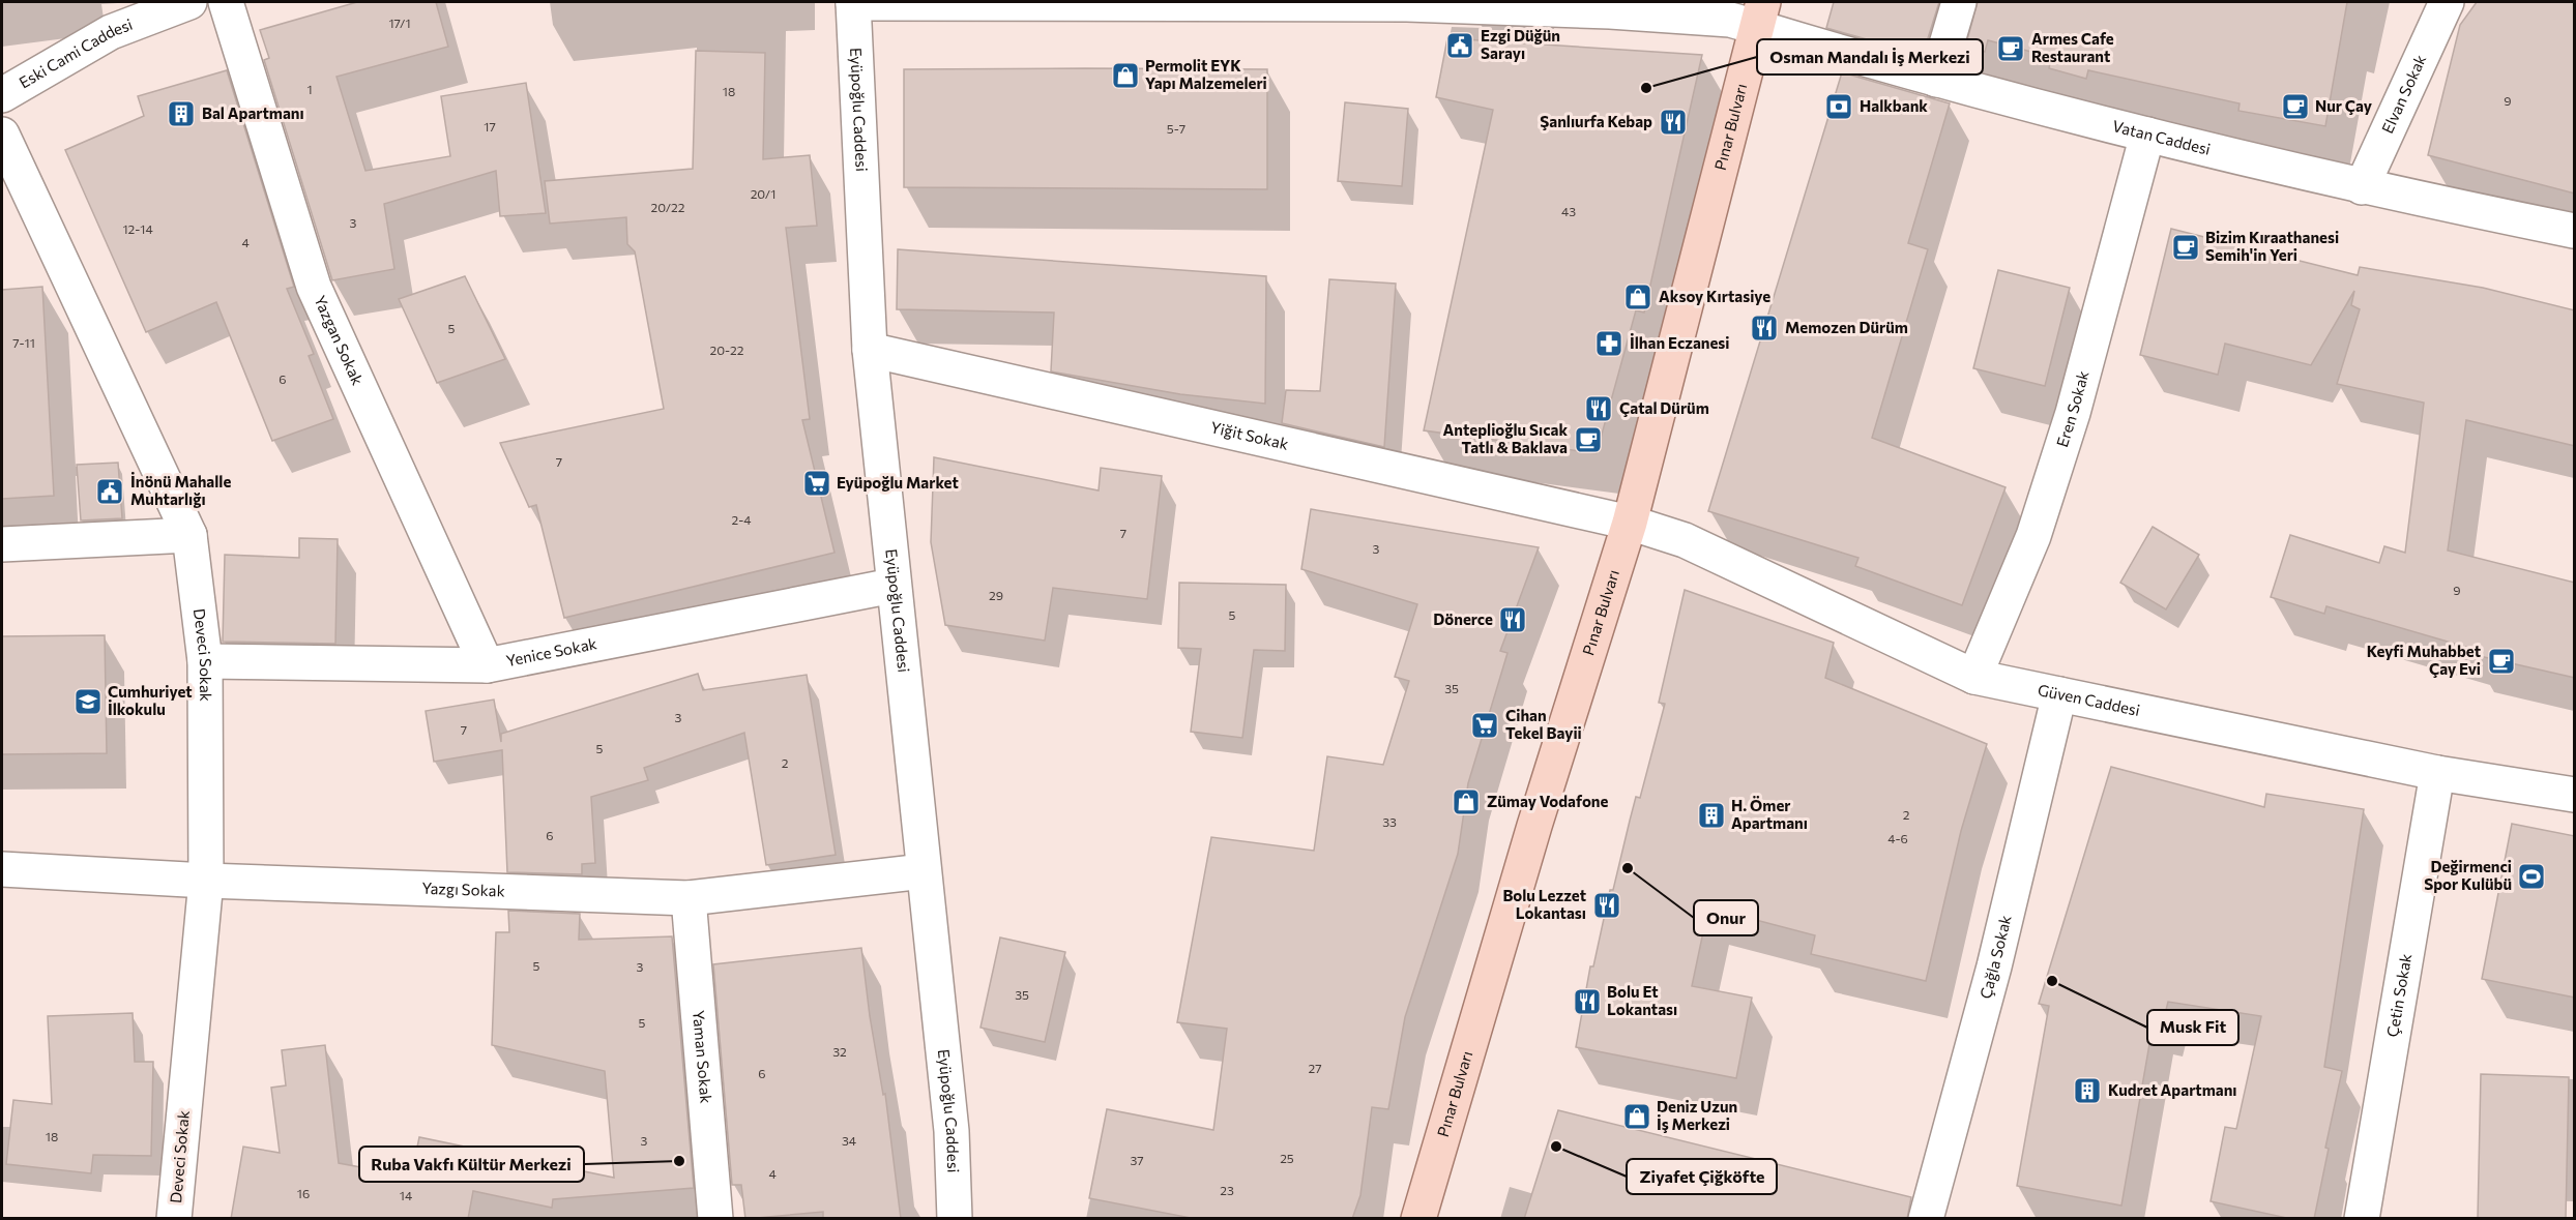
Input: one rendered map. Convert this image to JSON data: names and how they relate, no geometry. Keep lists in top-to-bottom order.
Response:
{
  "streets": {
    "main road": ["Pınar Bulvarı"],
    "street": [
      "Eski Cami Caddesi",
      "Elvan Sokak",
      "Eyüpoğlu Caddesi",
      "Vatan Caddesi",
      "Yazgan Sokak",
      "Eren Sokak",
      "Yiğit Sokak",
      "Yenice Sokak",
      "Deveci Sokak",
      "Güven Caddesi",
      "Yazgı Sokak",
      "Çağla Sokak",
      "Çetin Sokak",
      "Yaman Sokak"
    ]
  },
  "crossings": [
    ["Elvan Sokak", "Vatan Caddesi"],
    ["Eyüpoğlu Caddesi", "Vatan Caddesi"],
    ["Eyüpoğlu Caddesi", "Yiğit Sokak"],
    ["Eyüpoğlu Caddesi", "Yenice Sokak"],
    ["Eyüpoğlu Caddesi", "Yazgı Sokak"],
    ["Pınar Bulvarı", "Vatan Caddesi"],
    ["Pınar Bulvarı", "Yiğit Sokak"],
    ["Pınar Bulvarı", "Güven Caddesi"],
    ["Vatan Caddesi", "Eren Sokak"],
    ["Yazgan Sokak", "Yenice Sokak"],
    ["Eren Sokak", "Güven Caddesi"],
    ["Yiğit Sokak", "Güven Caddesi"],
    ["Yenice Sokak", "Deveci Sokak"],
    ["Deveci Sokak", "Yazgı Sokak"],
    ["Güven Caddesi", "Çağla Sokak"],
    ["Güven Caddesi", "Çetin Sokak"],
    ["Yazgı Sokak", "Yaman Sokak"]
  ],
  "places": {
    "public building": ["Ezgi Düğün Sarayı", "İnönü Mahalle Muhtarlığı"],
    "cafe": [
      "Armes Cafe Restaurant",
      "Nur Çay",
      "Bizim Kıraathanesi Semih'in Yeri",
      "Anteplioğlu Sıcak Tatlı & Baklava",
      "Keyfi Muhabbet Çay Evi"
    ],
    "shop": [
      "Permolit EYK Yapı Malzemeleri",
      "Aksoy Kırtasiye",
      "Zümay Vodafone",
      "Deniz Uzun İş Merkezi"
    ],
    "other": [
      "Osman Mandalı İş Merkezi",
      "Onur",
      "Musk Fit",
      "Ziyafet Çiğköfte",
      "Ruba Vakfı Kültür Merkezi"
    ],
    "bank": ["Halkbank"],
    "building": ["Bal Apartmanı", "H. Ömer Apartmanı", "Kudret Apartmanı"],
    "restaurant": [
      "Şanlıurfa Kebap",
      "Memozen Dürüm",
      "Çatal Dürüm",
      "Dönerce",
      "Bolu Lezzet Lokantası",
      "Bolu Et Lokantası"
    ],
    "pharmacy": ["İlhan Eczanesi"],
    "supermarket": ["Eyüpoğlu Market", "Cihan Tekel Bayii"],
    "school or university": ["Cumhuriyet İlkokulu"],
    "sports": ["Değirmenci Spor Kulübü"]
  },
  "house_numbers": [
    "17/1",
    "1",
    "18",
    "9",
    "17",
    "5-7",
    "20/1",
    "20/22",
    "43",
    "3",
    "12-14",
    "4",
    "5",
    "7-11",
    "20-22",
    "6",
    "7",
    "2-4",
    "7",
    "3",
    "9",
    "29",
    "5",
    "35",
    "3",
    "7",
    "5",
    "2",
    "2",
    "33",
    "6",
    "4-6",
    "5",
    "3",
    "35",
    "5",
    "32",
    "27",
    "6",
    "18",
    "3",
    "34",
    "25",
    "37",
    "4",
    "23",
    "16",
    "14"
  ]
}
